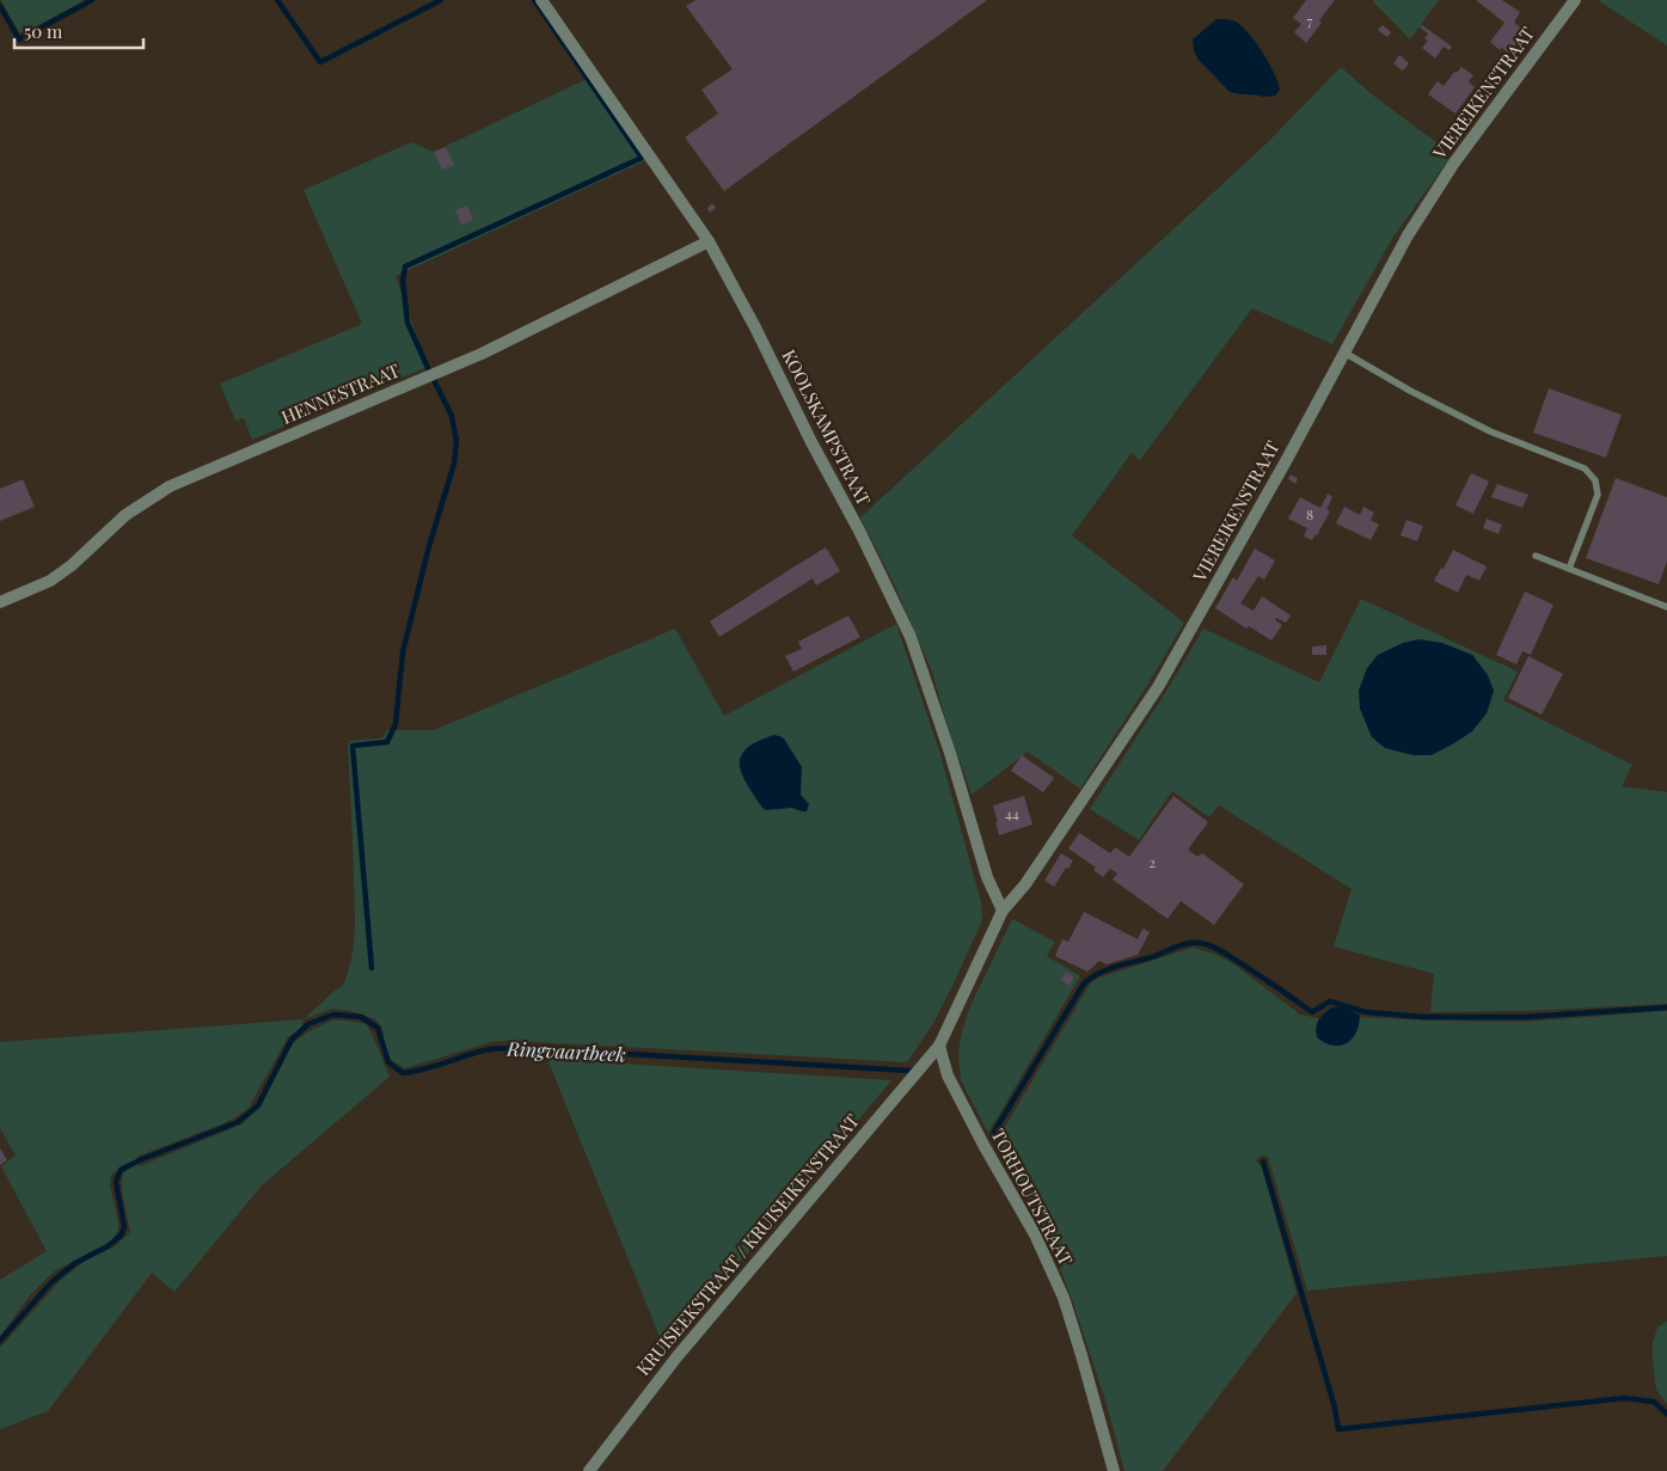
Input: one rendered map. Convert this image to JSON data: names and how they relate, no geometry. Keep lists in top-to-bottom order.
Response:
{
  "streets": {
    "street": [
      "VIEREIKENSTRAAT",
      "HENNESTRAAT",
      "KOOLSKAMPSTRAAT",
      "TORHOUTSTRAAT",
      "KRUISEEKSTRAAT / KRUISEIKENSTRAAT"
    ]
  },
  "crossings": [
    ["VIEREIKENSTRAAT", "KOOLSKAMPSTRAAT"],
    ["VIEREIKENSTRAAT", "TORHOUTSTRAAT"],
    ["VIEREIKENSTRAAT", "KRUISEEKSTRAAT / KRUISEIKENSTRAAT"],
    ["HENNESTRAAT", "KOOLSKAMPSTRAAT"],
    ["TORHOUTSTRAAT", "KRUISEEKSTRAAT / KRUISEIKENSTRAAT"]
  ],
  "water": ["Ringvaartbeek"],
  "house_numbers": [
    "7",
    "8",
    "44",
    "2"
  ],
  "scale_bar": "50 m"
}
